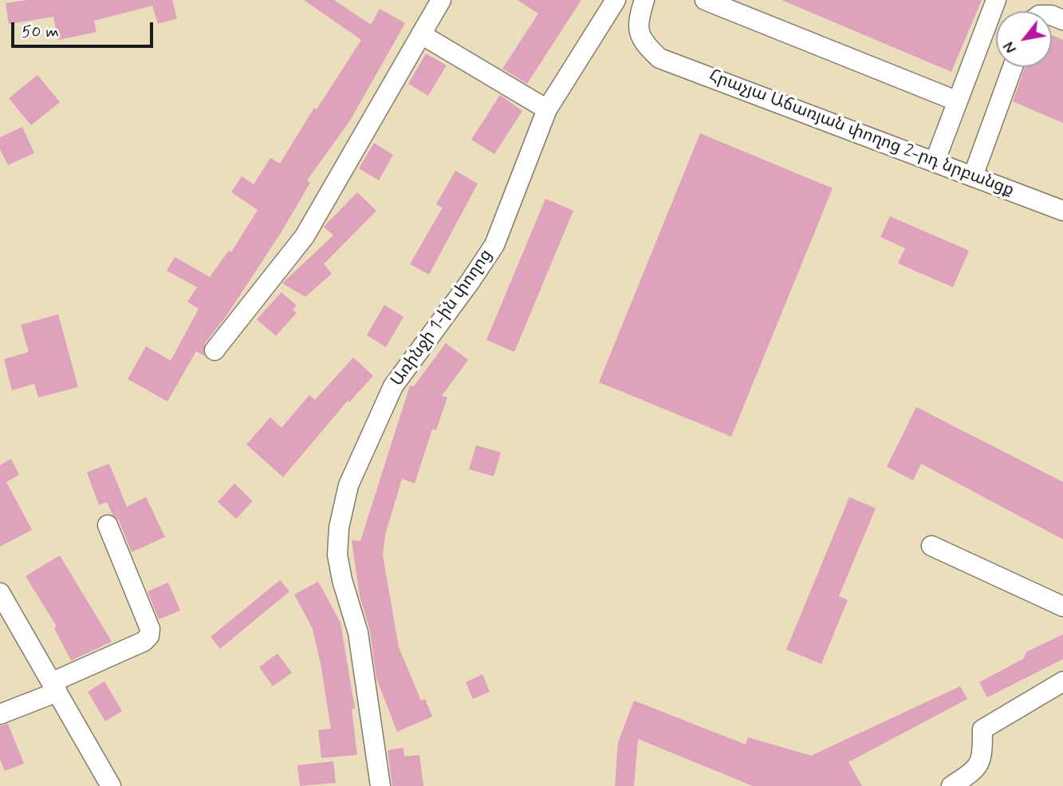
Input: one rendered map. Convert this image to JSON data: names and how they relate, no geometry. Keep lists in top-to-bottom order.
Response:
{
  "streets": {
    "street": ["Հրաչյա Աճառյան փողոց 2-րդ նրբանցք", "Առինջի 1-ին փողոց"]
  },
  "scale_bar": "50 m",
  "north": "bottom left"
}
